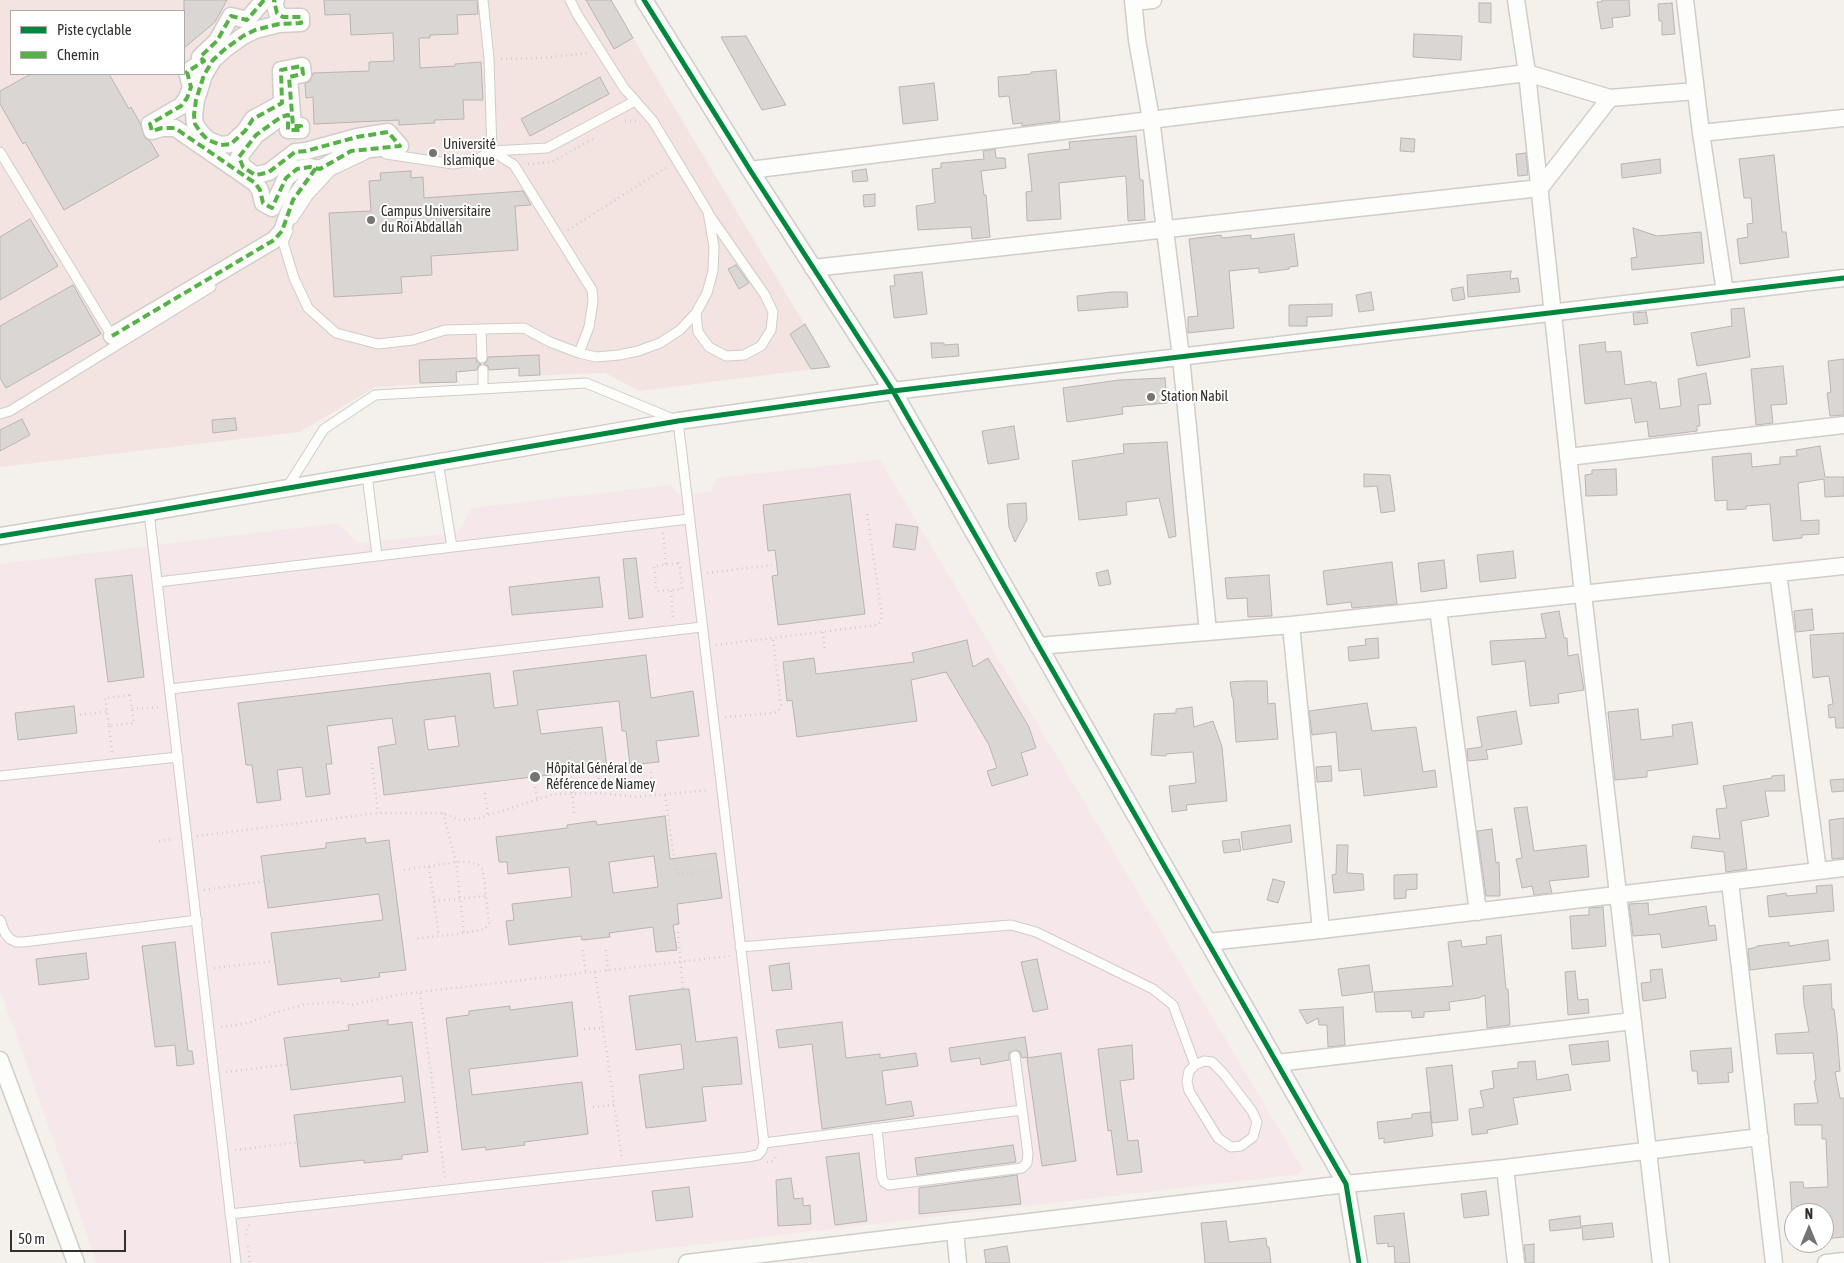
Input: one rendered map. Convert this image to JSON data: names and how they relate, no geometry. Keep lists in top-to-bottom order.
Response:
{
  "places": [
    "Université Islamique",
    "Campus Universitaire du Roi Abdallah",
    "Station Nabil",
    "Hôpital Général de Référence de Niamey"
  ],
  "legend": ["Piste cyclable", "Chemin"],
  "scale_bar": "50 m",
  "north": "top"
}
